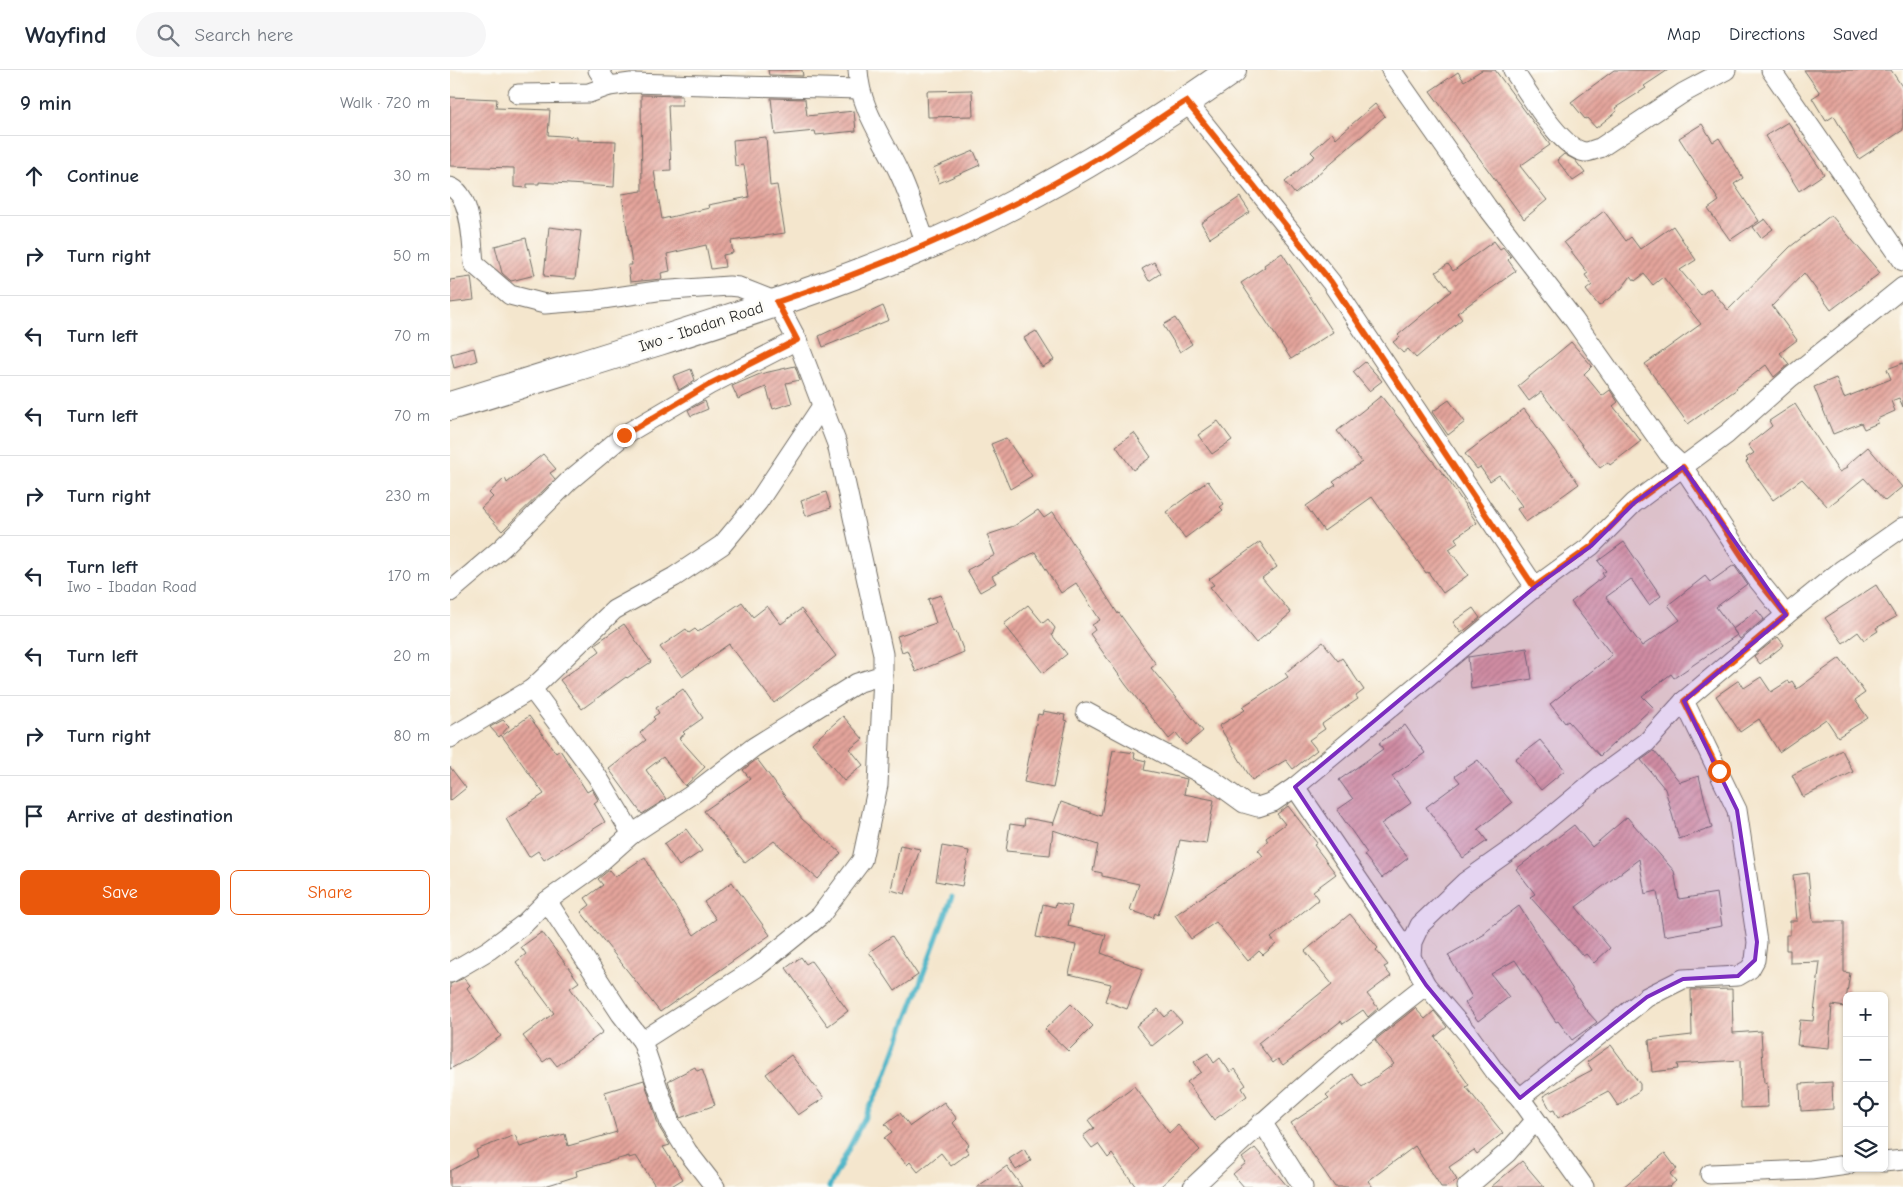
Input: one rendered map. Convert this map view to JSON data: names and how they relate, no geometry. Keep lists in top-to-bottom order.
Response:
{
  "streets": {
    "main road": ["Iwo - Ibadan Road"]
  },
  "page": {
    "header": "Wayfind",
    "search": "Search here",
    "nav": ["Map", "Directions", "Saved"],
    "heading": ["9 min", "Walk · 720 m"],
    "list": [
      ["Continue", "30 m"],
      ["Turn right", "50 m"],
      ["Turn left", "70 m"],
      ["Turn left", "70 m"],
      ["Turn right", "230 m"],
      ["Turn left", "Iwo - Ibadan Road", "170 m"],
      ["Turn left", "20 m"],
      ["Turn right", "80 m"],
      "Arrive at destination"
    ],
    "buttons": ["Save", "Share"],
    "map_buttons": ["+", "−"]
  }
}
